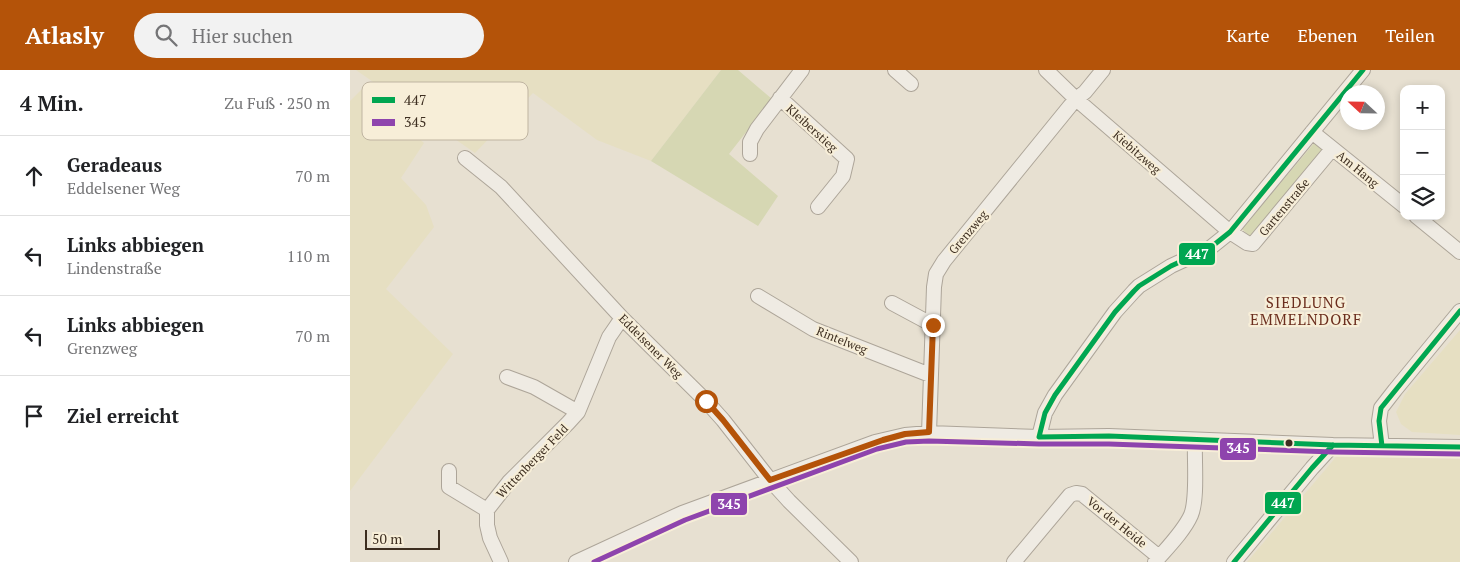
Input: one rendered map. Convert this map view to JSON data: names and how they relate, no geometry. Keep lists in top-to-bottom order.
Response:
{
  "streets": {
    "street": [
      "Kleiberstieg",
      "Kiebitzweg",
      "Am Hang",
      "Gartenstraße",
      "Grenzweg",
      "Rintelweg",
      "Eddelsener Weg",
      "Wittenberger Feld",
      "Vor der Heide"
    ]
  },
  "crossings": [
    ["Kiebitzweg", "Gartenstraße"],
    ["Kiebitzweg", "Grenzweg"],
    ["Am Hang", "Gartenstraße"],
    ["Grenzweg", "Rintelweg"],
    ["Eddelsener Weg", "Wittenberger Feld"]
  ],
  "districts": ["SIEDLUNG EMMELNDORF"],
  "lines": ["transit line 447", "transit line 345"],
  "legend": ["447", "345"],
  "scale_bar": "50 m",
  "north": "left",
  "page": {
    "header": "Atlasly",
    "search": "Hier suchen",
    "nav": ["Karte", "Ebenen", "Teilen"],
    "heading": ["4 Min.", "Zu Fuß · 250 m"],
    "map_buttons": ["+", "−"],
    "list": [
      ["Geradeaus", "Eddelsener Weg", "70 m"],
      ["Links abbiegen", "Lindenstraße", "110 m"],
      ["Links abbiegen", "Grenzweg", "70 m"],
      "Ziel erreicht"
    ],
    "scale": "50 m"
  }
}
